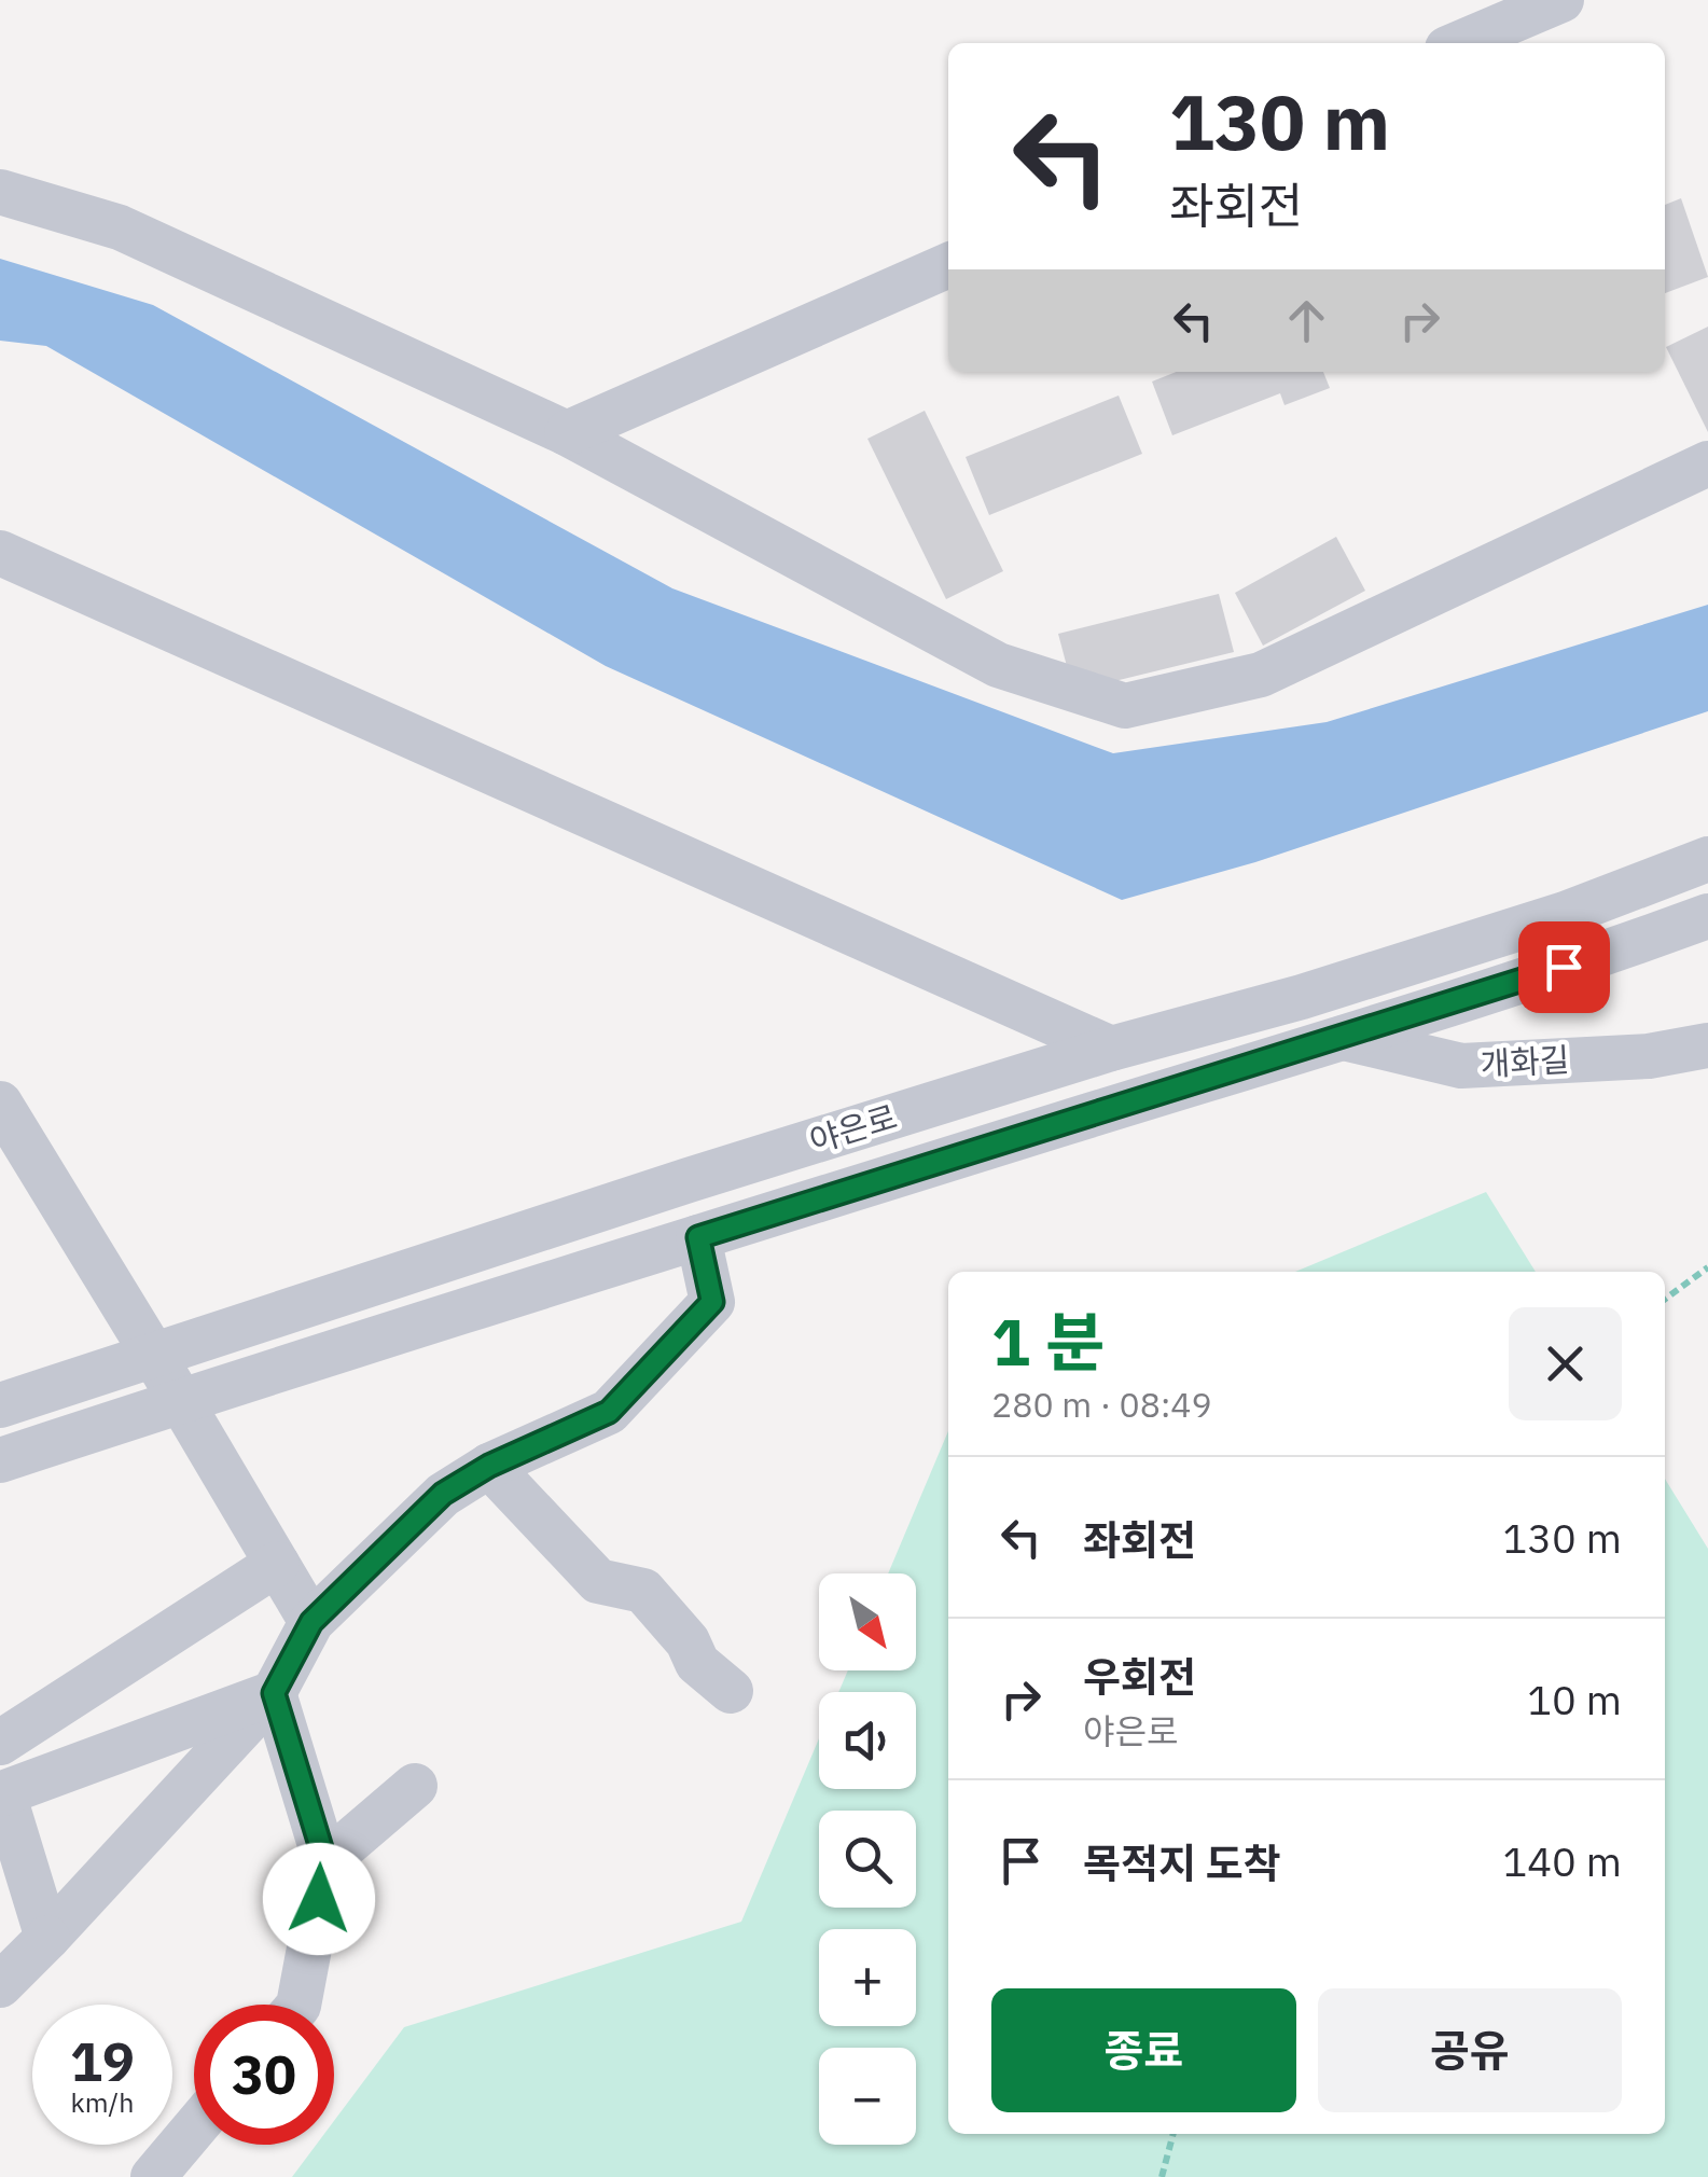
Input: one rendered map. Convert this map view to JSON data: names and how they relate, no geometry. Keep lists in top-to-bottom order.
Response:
{
  "streets": {
    "street": ["개화길", "야은로"]
  },
  "crossings": [
    ["개화길", "야은로"]
  ],
  "north": "bottom right",
  "page": {
    "turn": ["130 m", "좌회전"],
    "heading": ["1 분", "280 m · 08:49"],
    "list": [
      {
        "name": "좌회전",
        "value": "130 m"
      },
      {
        "name": "우회전",
        "note": "야은로",
        "value": "10 m"
      },
      {
        "name": "목적지 도착",
        "value": "140 m"
      }
    ],
    "map_buttons": ["+", "−"],
    "buttons": ["종료", "공유"],
    "speed": "19 km/h",
    "limit": "30"
  }
}
